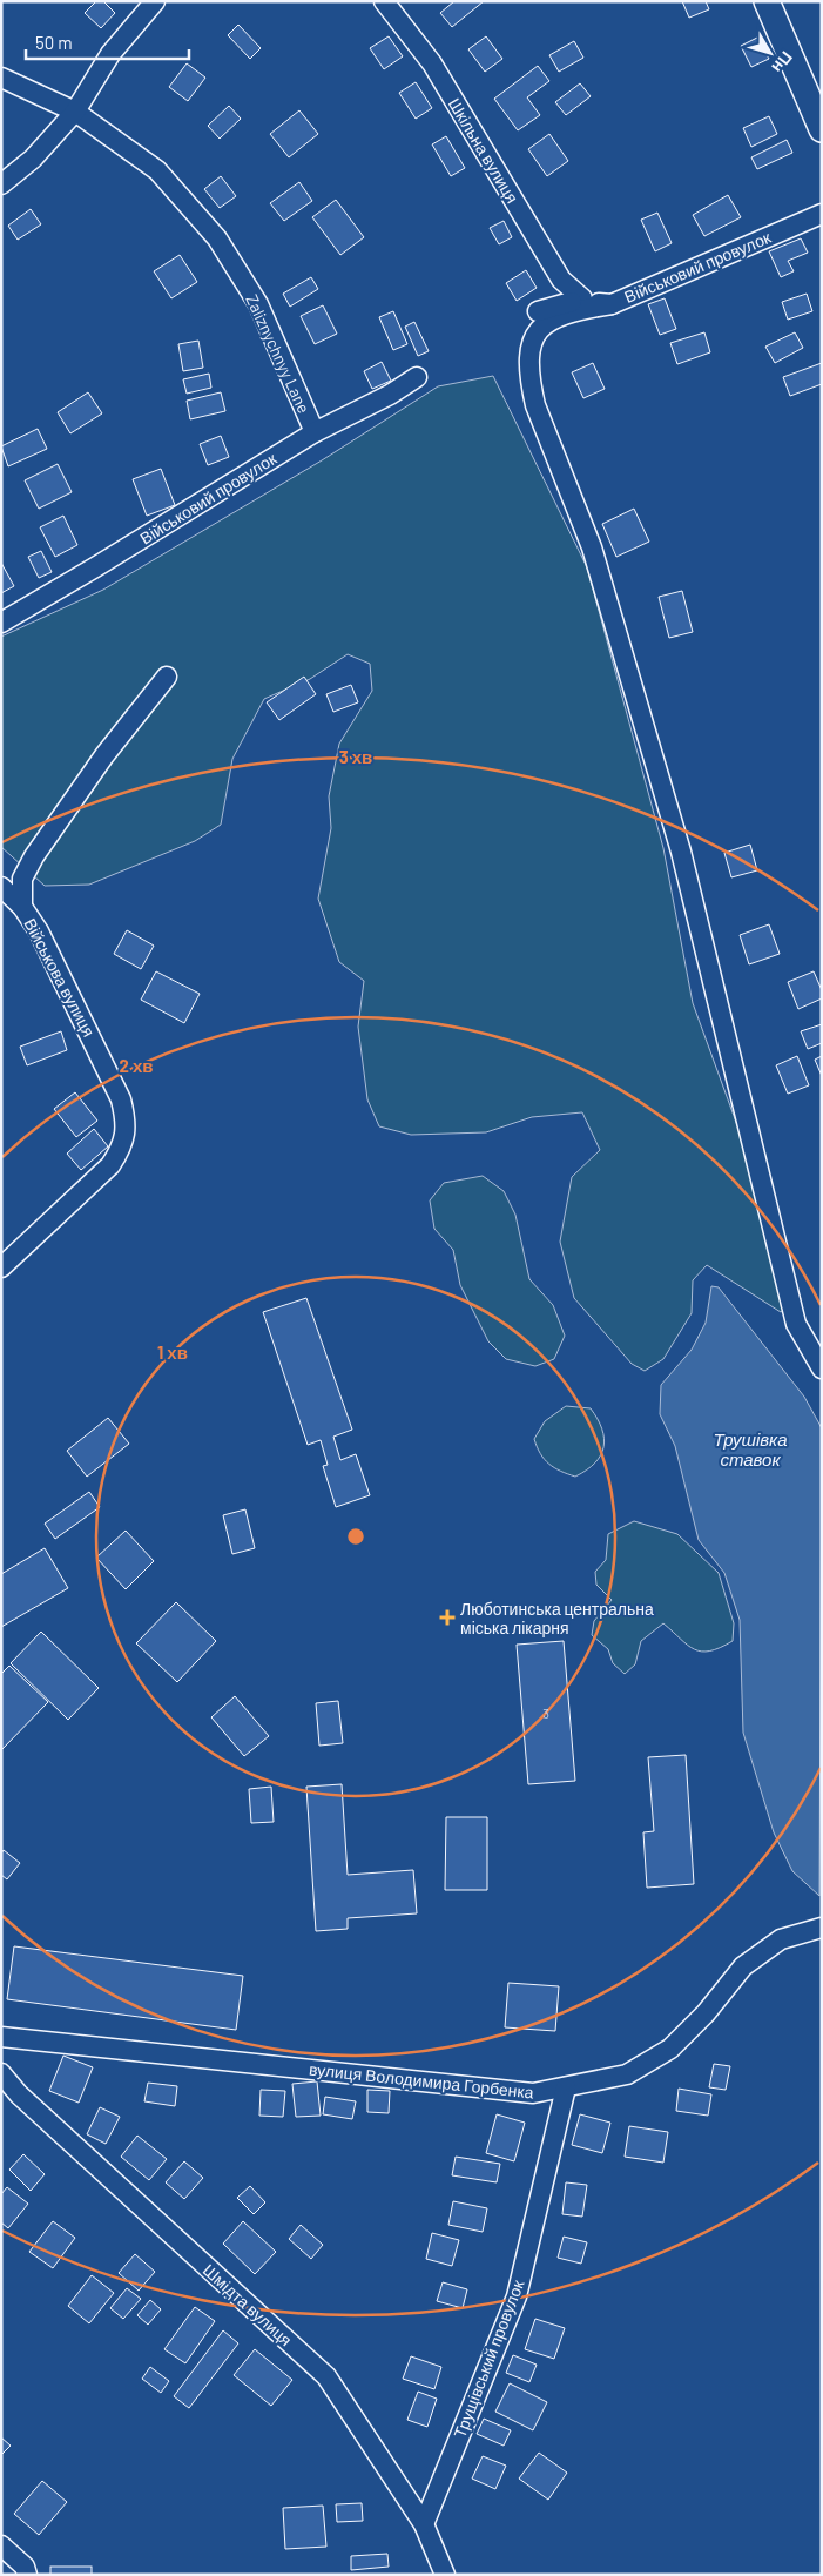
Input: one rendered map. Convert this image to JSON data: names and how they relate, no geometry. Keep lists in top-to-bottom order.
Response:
{
  "streets": {
    "street": [
      "Шкільна вулиця",
      "Військовий провулок",
      "Zaliznychnyy Lane",
      "Військова вулиця",
      "вулиця Володимира Горбенка",
      "Шмідта вулиця",
      "Трущівський провулок"
    ]
  },
  "crossings": [
    ["Шкільна вулиця", "Військовий провулок"],
    ["Військовий провулок", "Zaliznychnyy Lane"],
    ["вулиця Володимира Горбенка", "Трущівський провулок"],
    ["Шмідта вулиця", "Трущівський провулок"]
  ],
  "water": ["Трушівка ставок"],
  "places": {
    "health": ["Люботинська центральна міська лікарня"]
  },
  "house_numbers": ["3"],
  "scale_bar": "50 m",
  "north": "bottom right",
  "rings": ["3 хв", "2 хв", "1 хв"]
}
